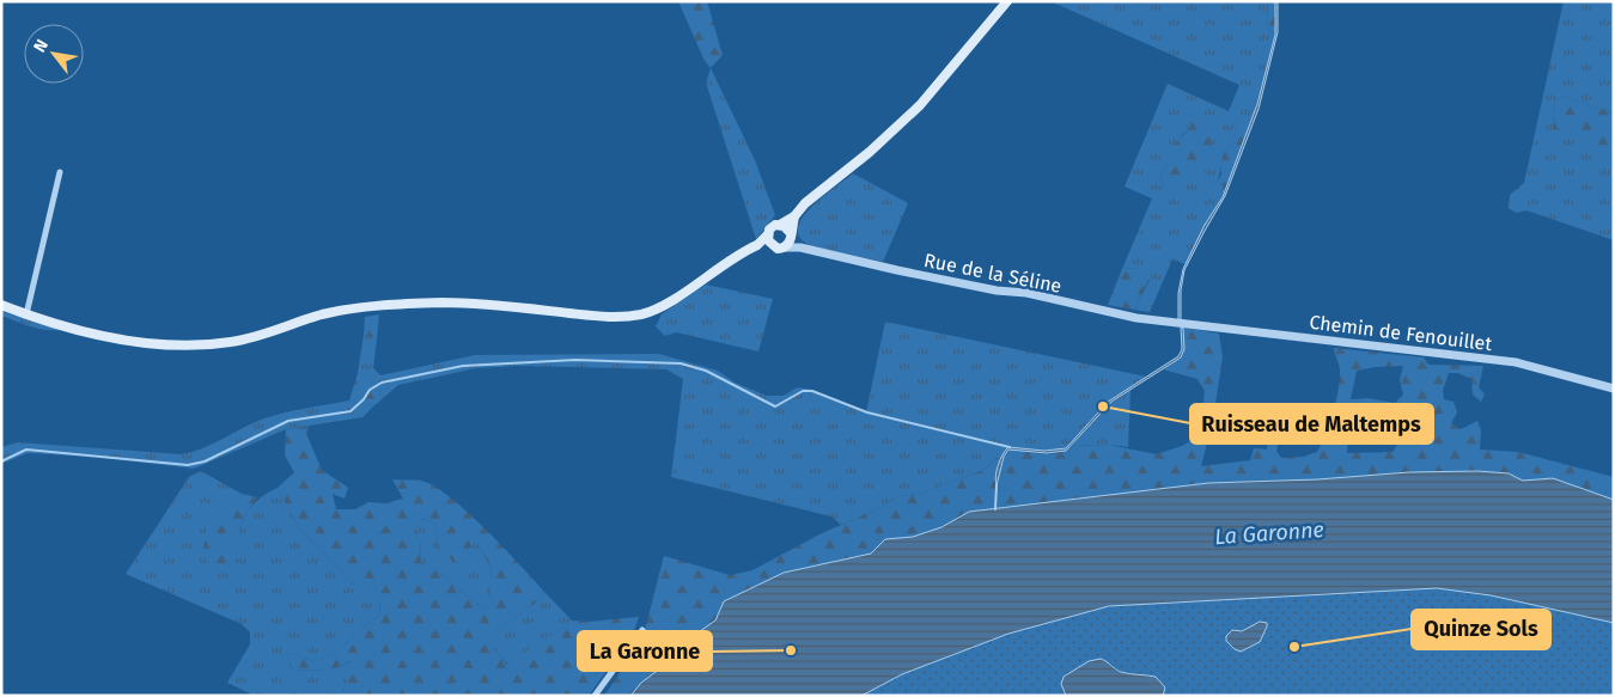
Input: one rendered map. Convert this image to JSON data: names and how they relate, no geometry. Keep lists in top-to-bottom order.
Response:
{
  "streets": {
    "street": ["Rue de la Séline", "Chemin de Fenouillet"]
  },
  "crossings": [
    ["Rue de la Séline", "Chemin de Fenouillet"]
  ],
  "water": ["La Garonne"],
  "places": ["Ruisseau de Maltemps", "Quinze Sols", "La Garonne"],
  "north": "top left"
}
